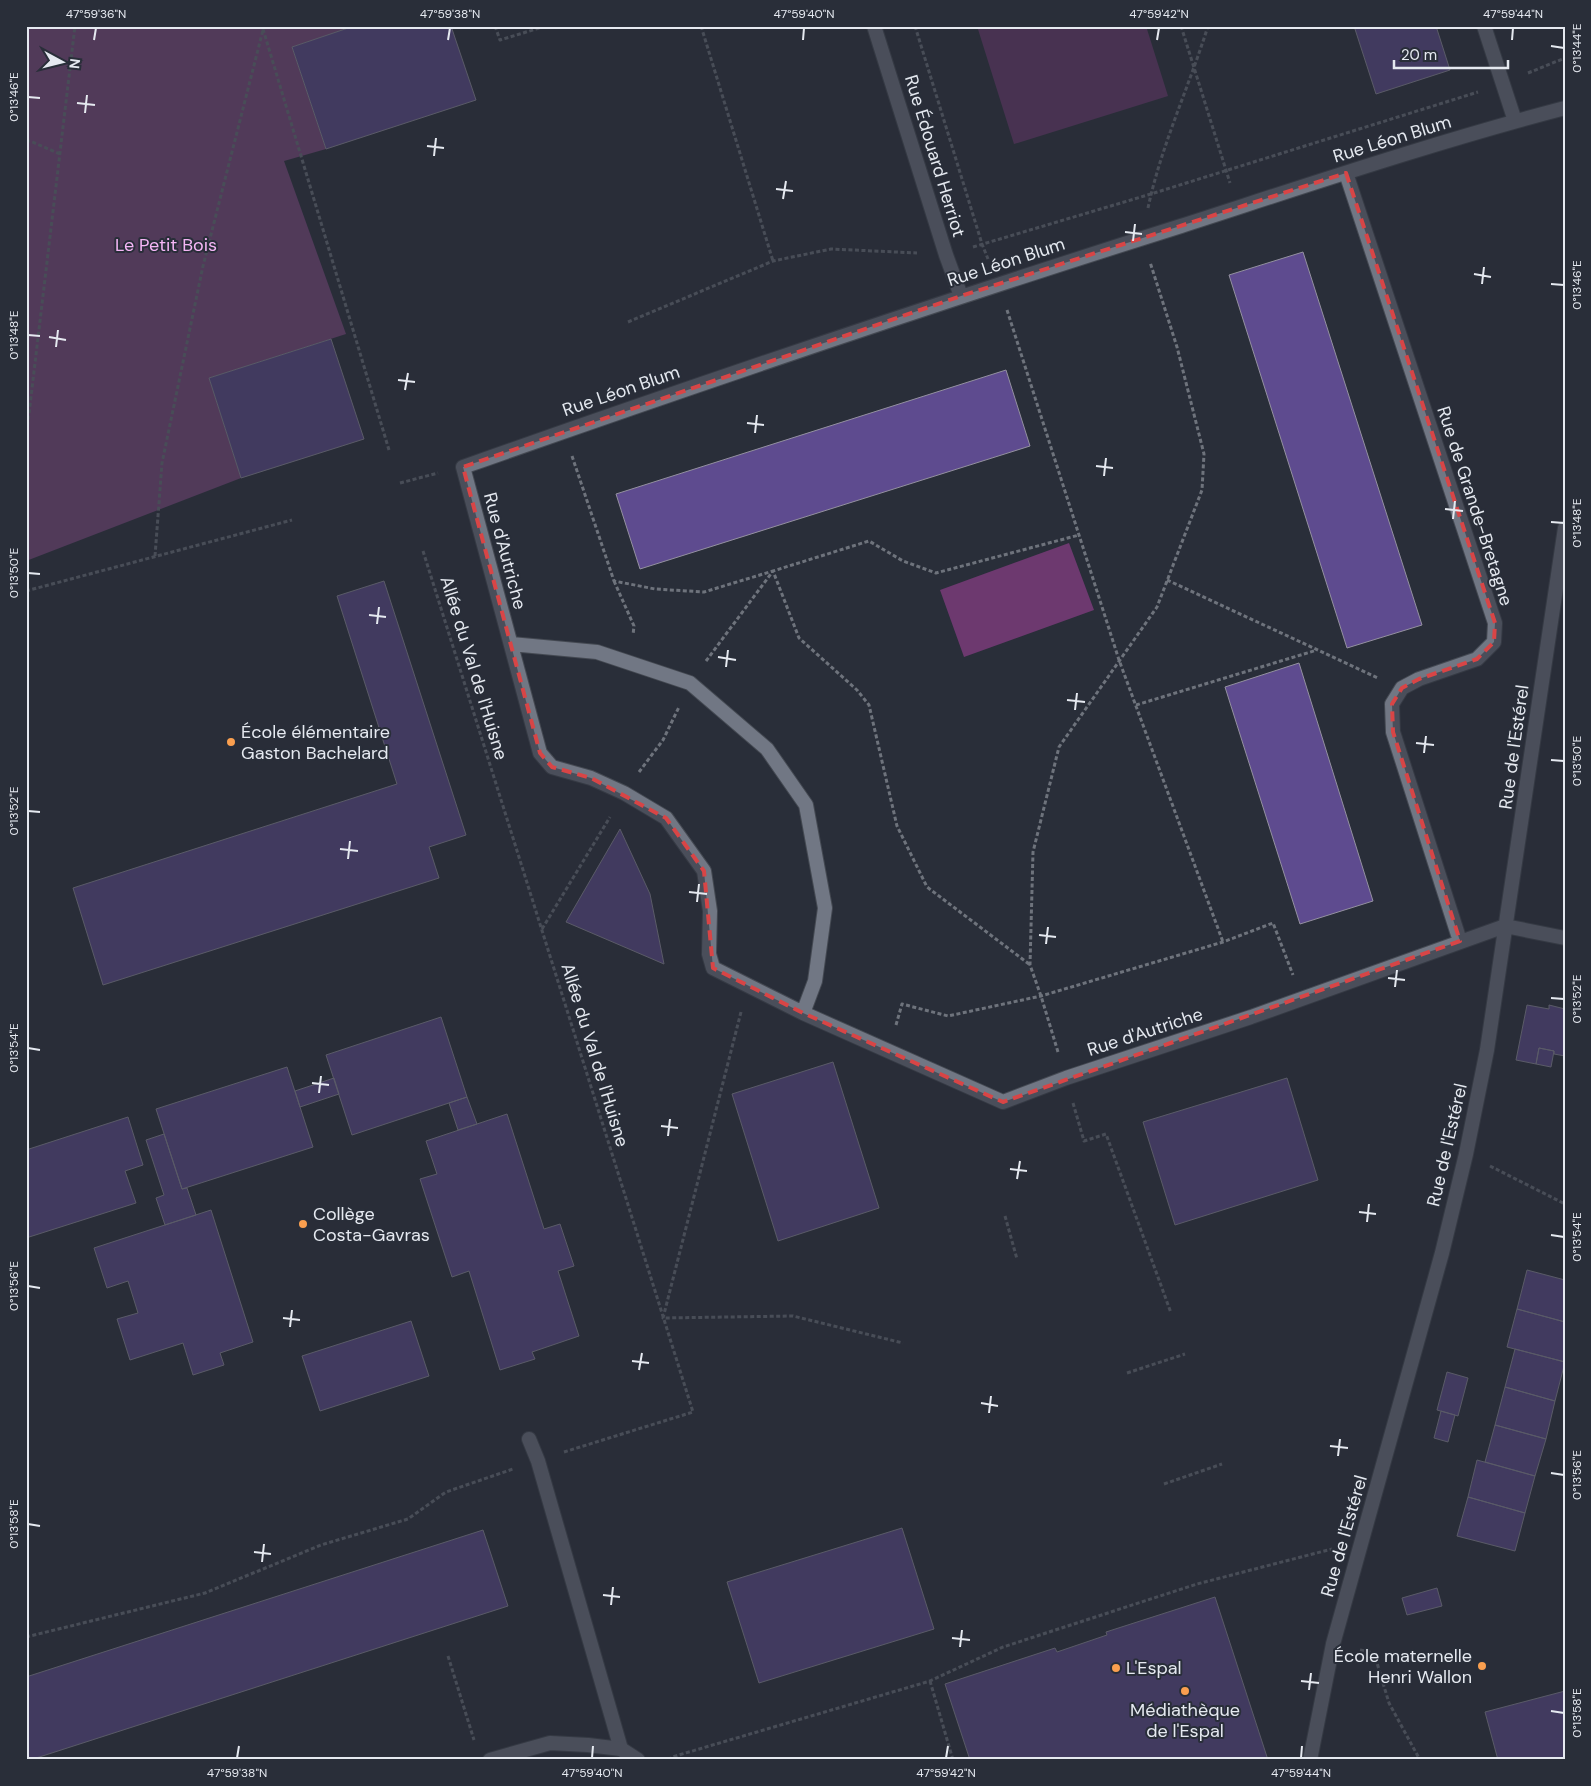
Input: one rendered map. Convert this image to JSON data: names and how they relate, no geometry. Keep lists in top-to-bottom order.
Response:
{
  "streets": {
    "street": [
      "Rue Léon Blum",
      "Rue Édouard Herriot",
      "Rue de Grande-Bretagne",
      "Rue d'Autriche",
      "Rue de l'Estérel"
    ],
    "path": ["Allée du Val de l'Huisne"]
  },
  "crossings": [
    ["Rue Léon Blum", "Rue Édouard Herriot"],
    ["Rue Léon Blum", "Rue de Grande-Bretagne"],
    ["Rue Léon Blum", "Rue d'Autriche"],
    ["Rue d'Autriche", "Rue de l'Estérel"]
  ],
  "parks": ["Le Petit Bois"],
  "places": [
    "École élémentaire Gaston Bachelard",
    "Collège Costa-Gavras",
    "École maternelle Henri Wallon",
    "L'Espal",
    "Médiathèque de l'Espal"
  ],
  "scale_bar": "20 m",
  "north": "right",
  "coordinates": [
    "47°59'36\"N",
    "47°59'38\"N",
    "47°59'40\"N",
    "47°59'42\"N",
    "47°59'44\"N",
    "0°13'44\"E",
    "0°13'46\"E",
    "0°13'48\"E",
    "0°13'50\"E",
    "0°13'52\"E",
    "0°13'54\"E",
    "0°13'56\"E",
    "0°13'58\"E"
  ]
}
